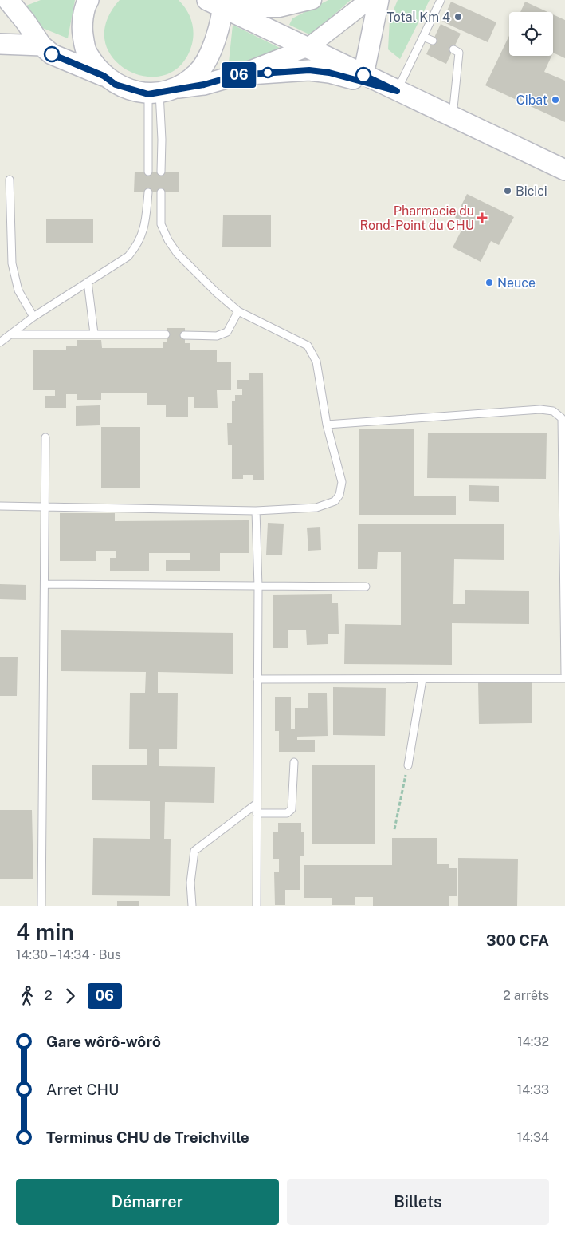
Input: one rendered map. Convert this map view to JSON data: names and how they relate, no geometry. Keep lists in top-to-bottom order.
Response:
{
  "places": {
    "other": [
      "Total Km 4",
      "Cibat",
      "Bicici",
      "Neuce"
    ],
    "health": ["Pharmacie du Rond-Point du CHU"]
  },
  "lines": ["bus line 06"],
  "page": {
    "on_map": "06",
    "heading": ["4 min", "14:30 – 14:34 · Bus", "300 CFA"],
    "legs": ["2", "06", "2 arrêts"],
    "list": [
      {
        "name": "Gare wôrô-wôrô",
        "value": "14:32"
      },
      {
        "name": "Arret CHU",
        "value": "14:33"
      },
      {
        "name": "Terminus CHU de Treichville",
        "value": "14:34"
      }
    ],
    "buttons": ["Démarrer", "Billets"]
  }
}
